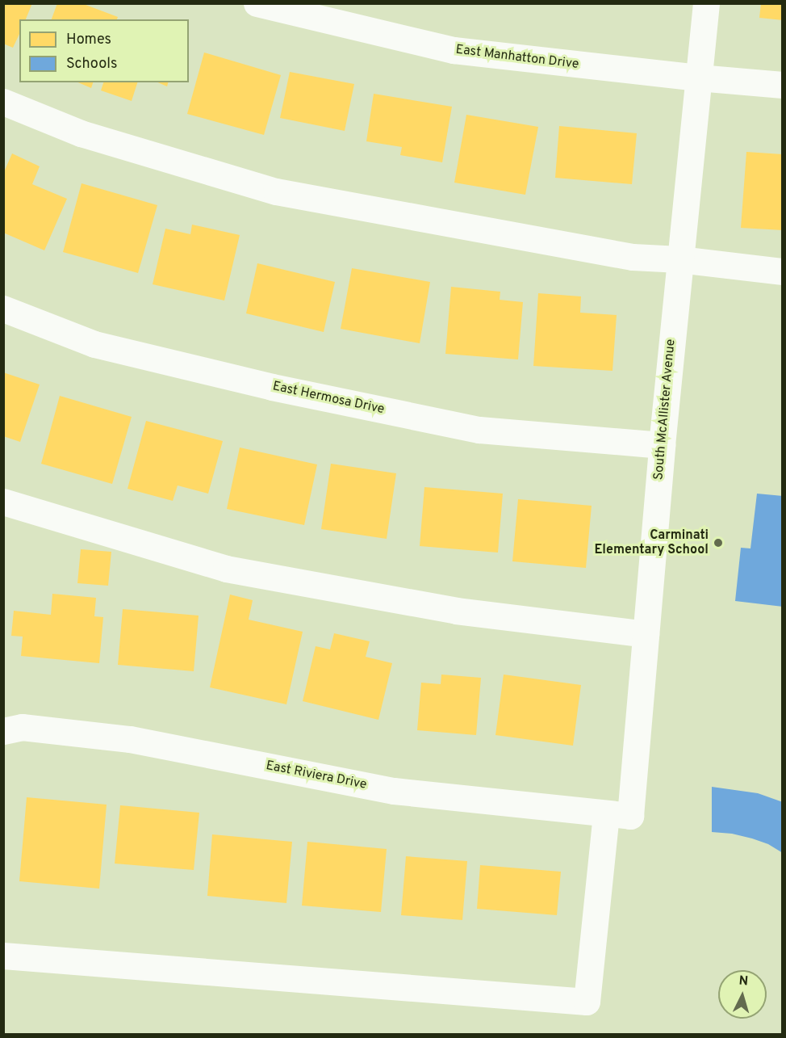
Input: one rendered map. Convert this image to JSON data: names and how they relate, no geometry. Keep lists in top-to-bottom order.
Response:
{
  "streets": {
    "street": [
      "East Manhatton Drive",
      "East Hermosa Drive",
      "South McAllister Avenue",
      "East Riviera Drive"
    ]
  },
  "crossings": [
    ["East Manhatton Drive", "South McAllister Avenue"],
    ["East Hermosa Drive", "South McAllister Avenue"],
    ["South McAllister Avenue", "East Riviera Drive"]
  ],
  "places": ["Carminati Elementary School"],
  "legend": ["Homes", "Schools"],
  "north": "top"
}
